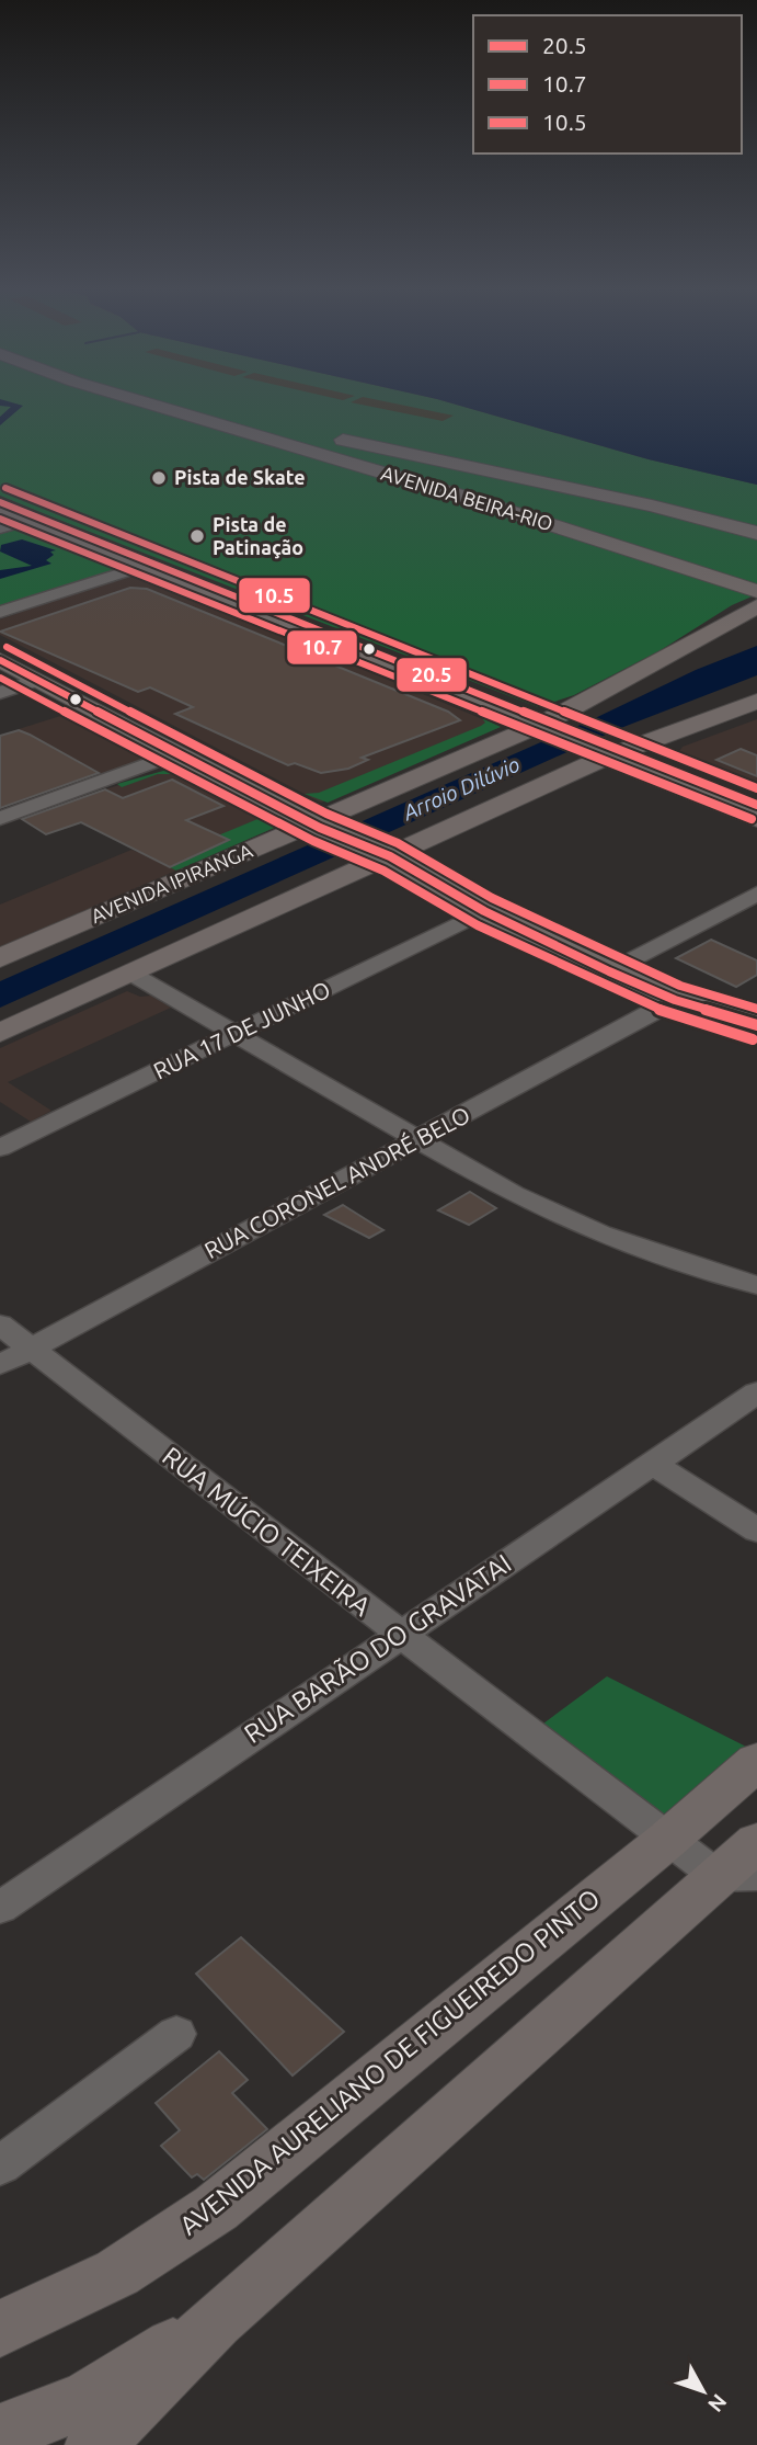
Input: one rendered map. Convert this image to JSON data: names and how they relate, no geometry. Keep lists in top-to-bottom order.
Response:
{
  "streets": {
    "main road": ["AVENIDA BEIRA-RIO", "AVENIDA IPIRANGA", "AVENIDA AURELIANO DE FIGUEIREDO PINTO"],
    "street": [
      "RUA 17 DE JUNHO",
      "RUA CORONEL ANDRÉ BELO",
      "RUA MÚCIO TEIXEIRA",
      "RUA BARÃO DO GRAVATAI"
    ]
  },
  "crossings": [
    ["RUA CORONEL ANDRÉ BELO", "RUA MÚCIO TEIXEIRA"],
    ["RUA MÚCIO TEIXEIRA", "RUA BARÃO DO GRAVATAI"],
    ["RUA MÚCIO TEIXEIRA", "AVENIDA AURELIANO DE FIGUEIREDO PINTO"]
  ],
  "water": ["Arroio Dilúvio"],
  "places": ["Pista de Skate", "Pista de Patinação"],
  "lines": ["transit line 10.5", "transit line 20.5", "transit line 10.7"],
  "legend": ["20.5", "10.7", "10.5"],
  "north": "bottom right"
}
